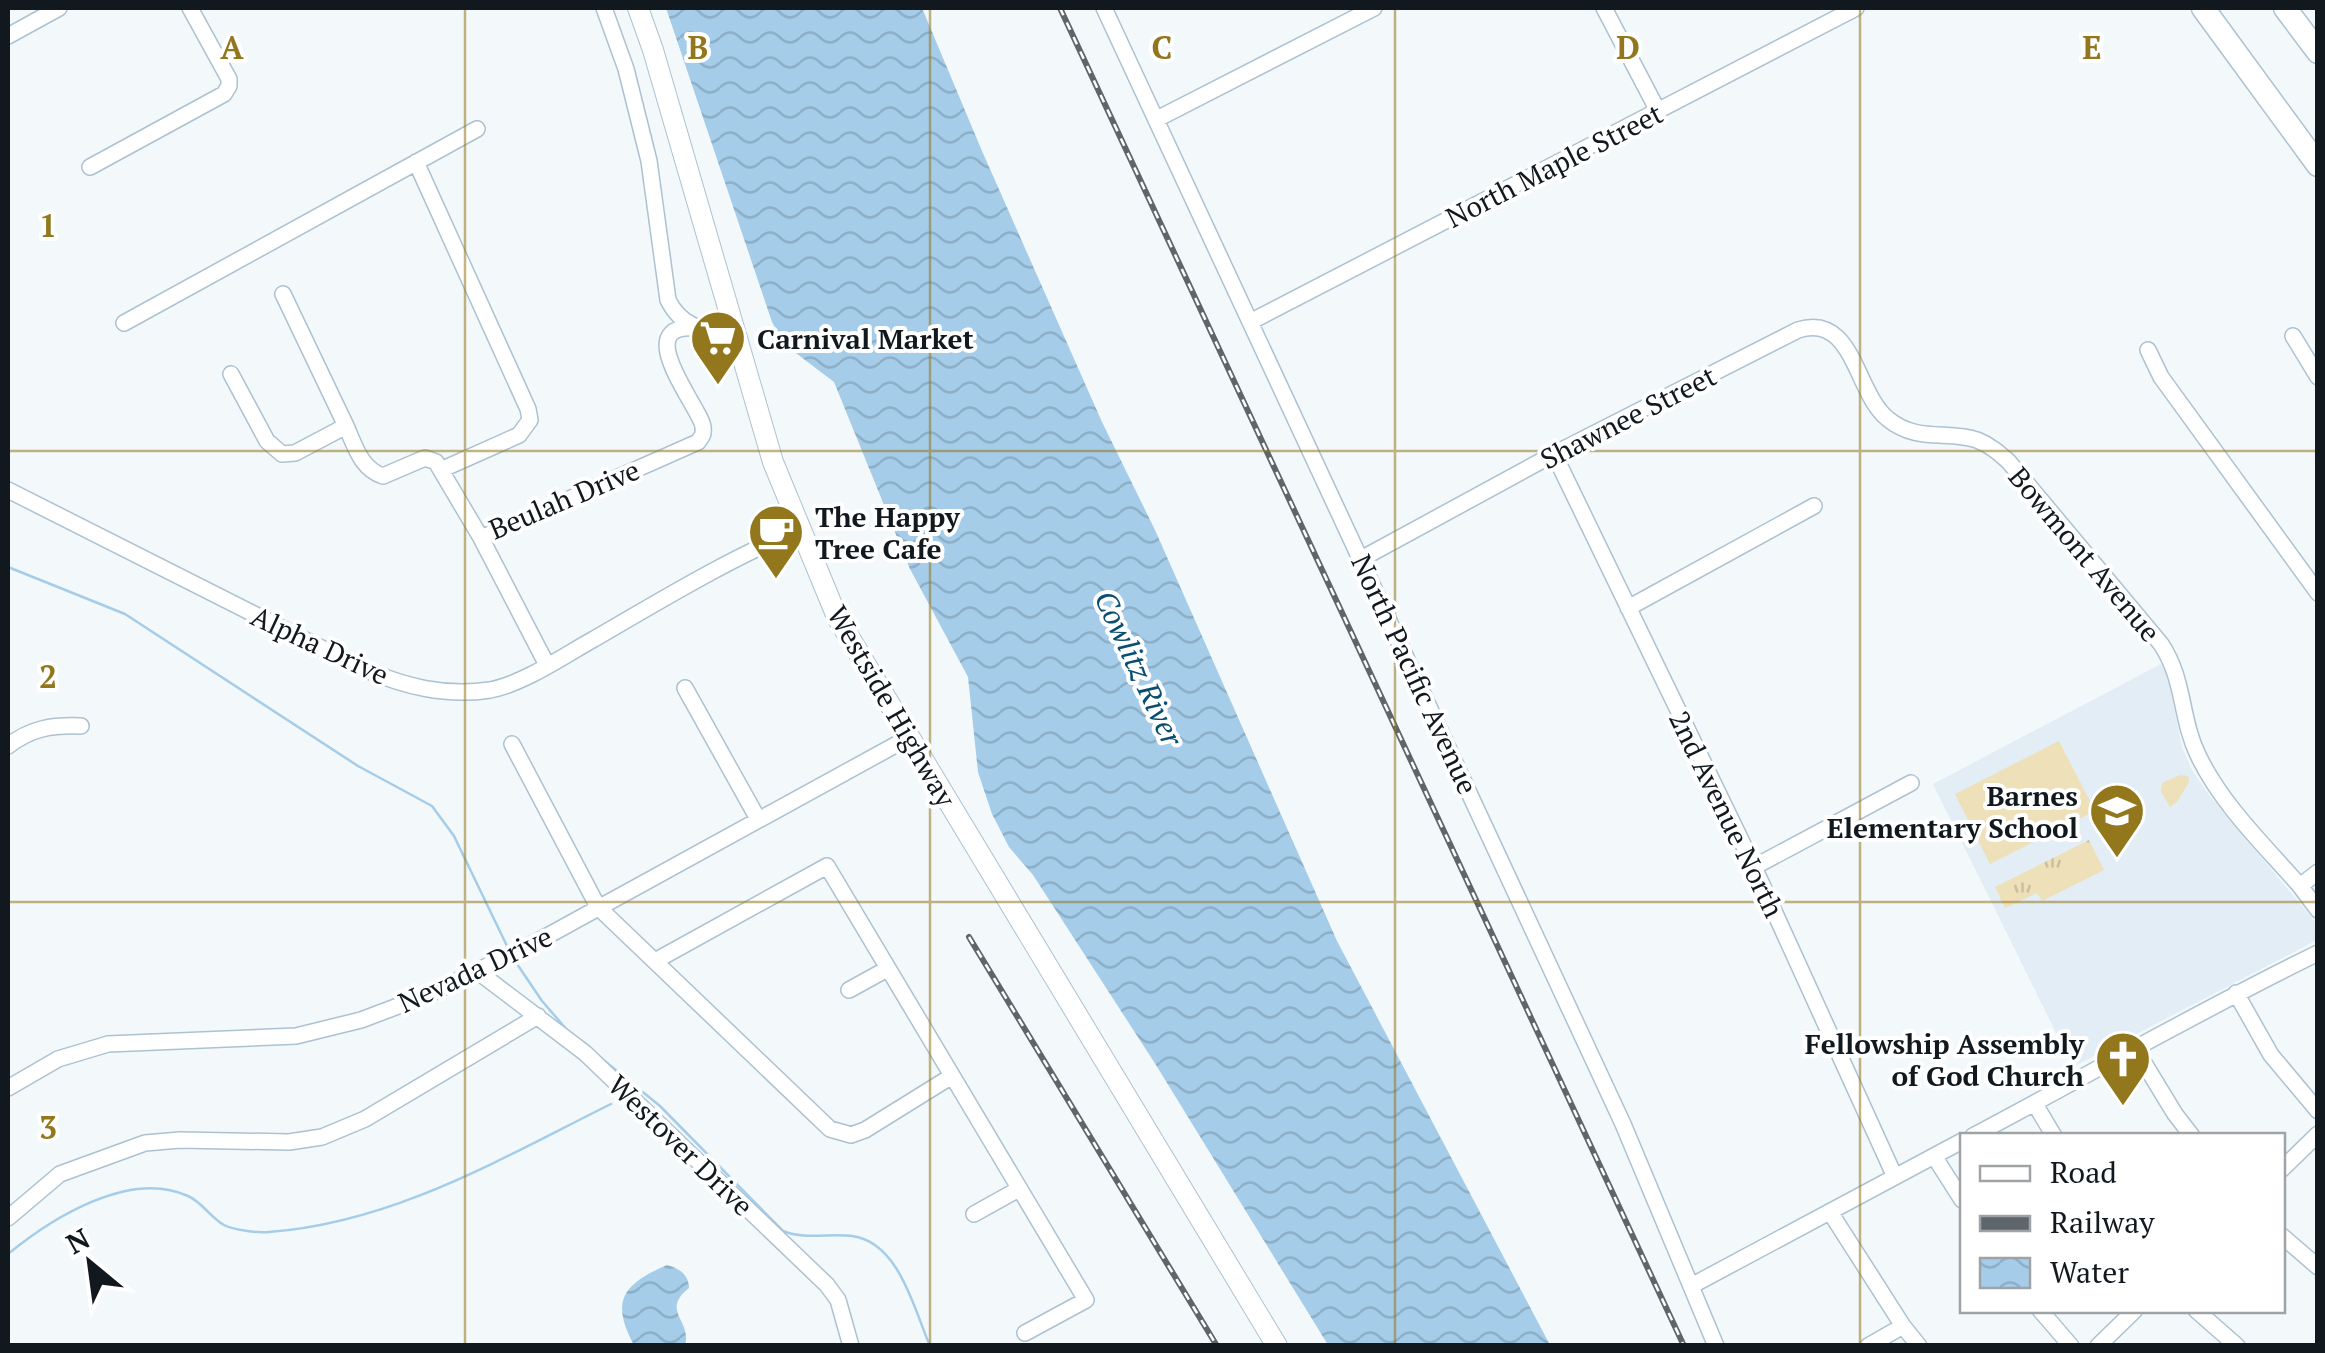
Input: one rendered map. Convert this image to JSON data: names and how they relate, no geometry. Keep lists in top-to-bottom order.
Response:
{
  "streets": {
    "main road": ["Westside Highway"],
    "street": [
      "North Maple Street",
      "Shawnee Street",
      "Beulah Drive",
      "Bowmont Avenue",
      "Alpha Drive",
      "North Pacific Avenue",
      "2nd Avenue North",
      "Nevada Drive",
      "Westover Drive"
    ]
  },
  "crossings": [
    ["North Maple Street", "North Pacific Avenue"],
    ["Shawnee Street", "Bowmont Avenue"],
    ["Shawnee Street", "North Pacific Avenue"],
    ["Shawnee Street", "2nd Avenue North"],
    ["Alpha Drive", "Westside Highway"],
    ["Westside Highway", "Nevada Drive"],
    ["Nevada Drive", "Westover Drive"]
  ],
  "water": ["Cowlitz River"],
  "places": {
    "supermarket": ["Carnival Market"],
    "cafe": ["The Happy Tree Cafe"],
    "school or university": ["Barnes Elementary School"],
    "church": ["Fellowship Assembly of God Church"]
  },
  "legend": ["Road", "Railway", "Water"],
  "north": "top left",
  "grid": {
    "columns": [
      "A",
      "B",
      "C",
      "D",
      "E"
    ],
    "rows": ["1", "2", "3"]
  }
}
